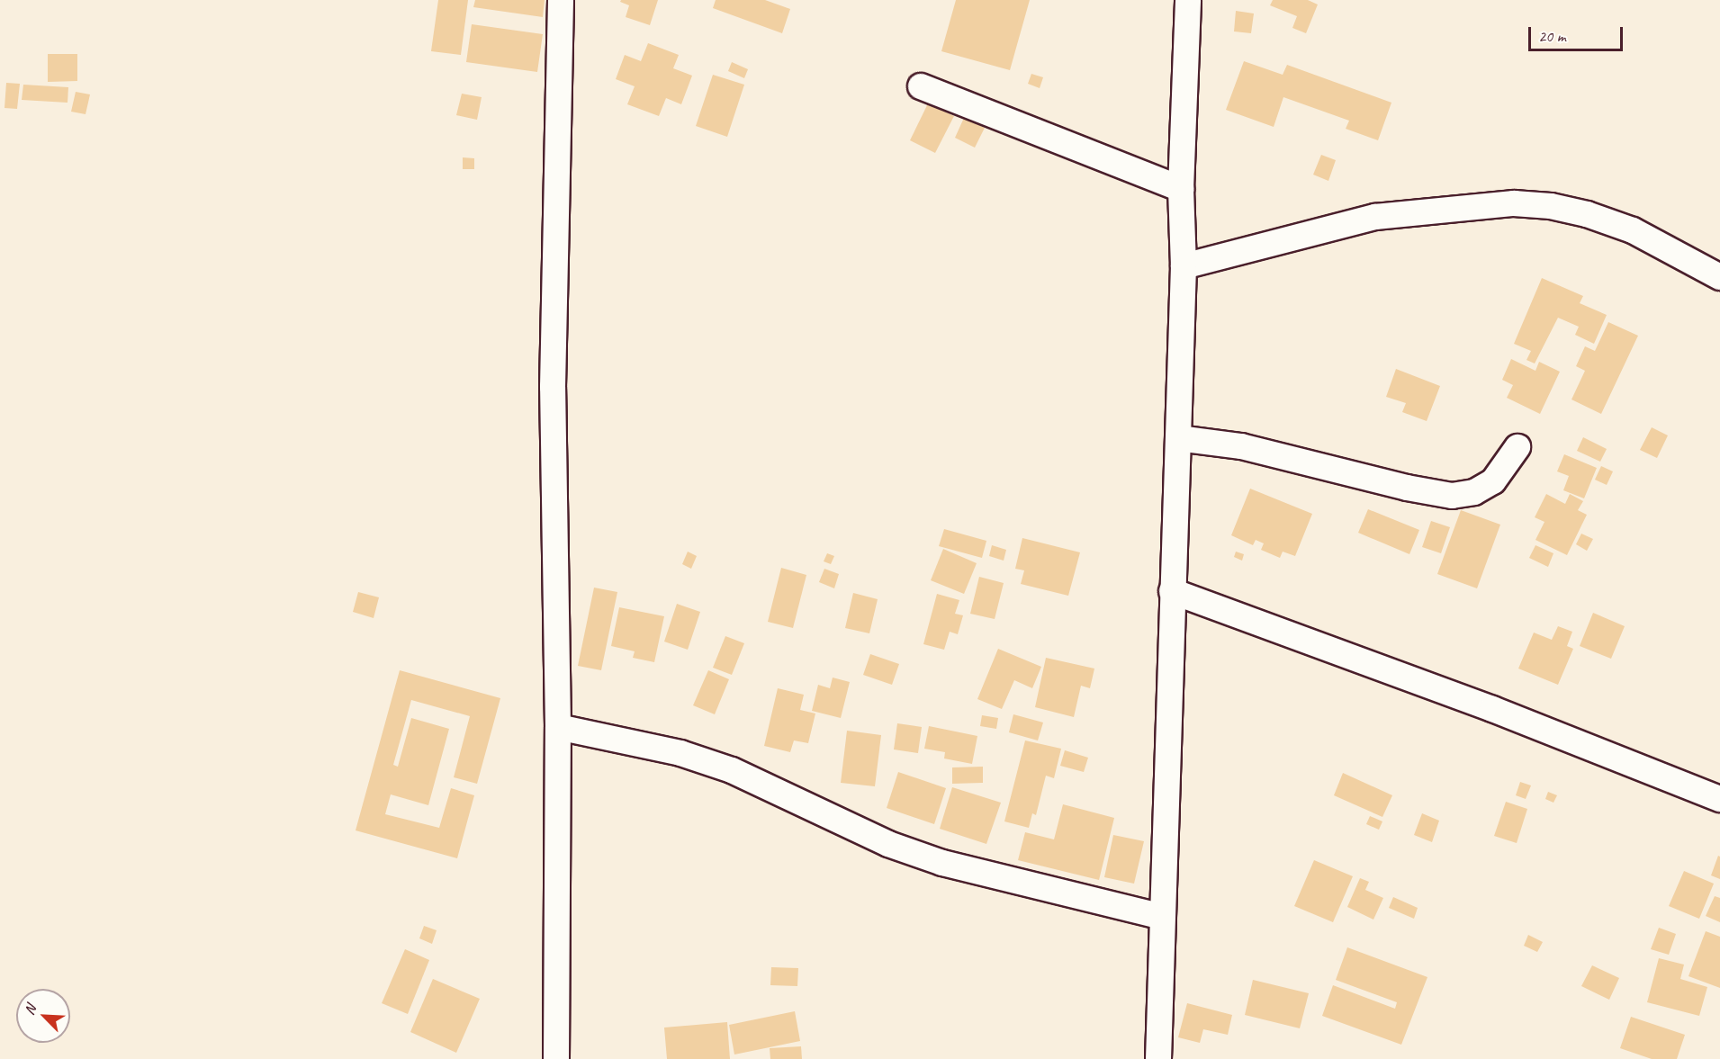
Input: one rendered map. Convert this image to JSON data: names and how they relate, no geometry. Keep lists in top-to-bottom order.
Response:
{
  "scale_bar": "20 m",
  "north": "top left"
}
